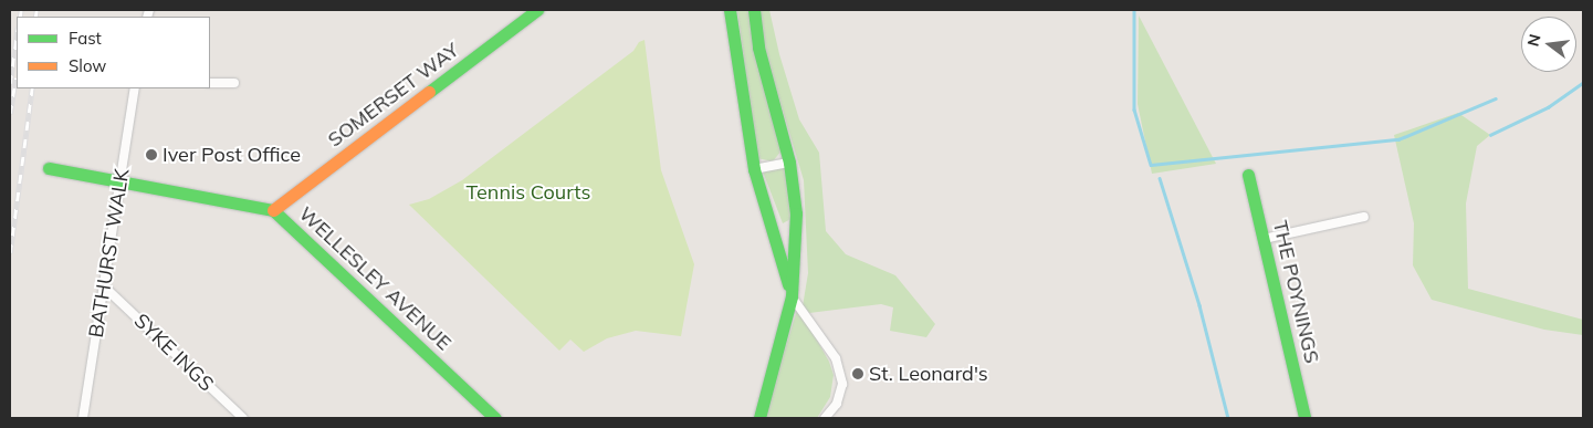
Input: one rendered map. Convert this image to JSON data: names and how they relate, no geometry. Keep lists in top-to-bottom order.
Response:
{
  "streets": {
    "street": [
      "SOMERSET WAY",
      "BATHURST WALK",
      "WELLESLEY AVENUE",
      "THE POYNINGS",
      "SYKE INGS"
    ]
  },
  "crossings": [
    ["SOMERSET WAY", "WELLESLEY AVENUE"],
    ["BATHURST WALK", "WELLESLEY AVENUE"],
    ["BATHURST WALK", "SYKE INGS"]
  ],
  "parks": ["Tennis Courts"],
  "places": ["Iver Post Office", "St. Leonard's"],
  "legend": ["Fast", "Slow"],
  "north": "left"
}
